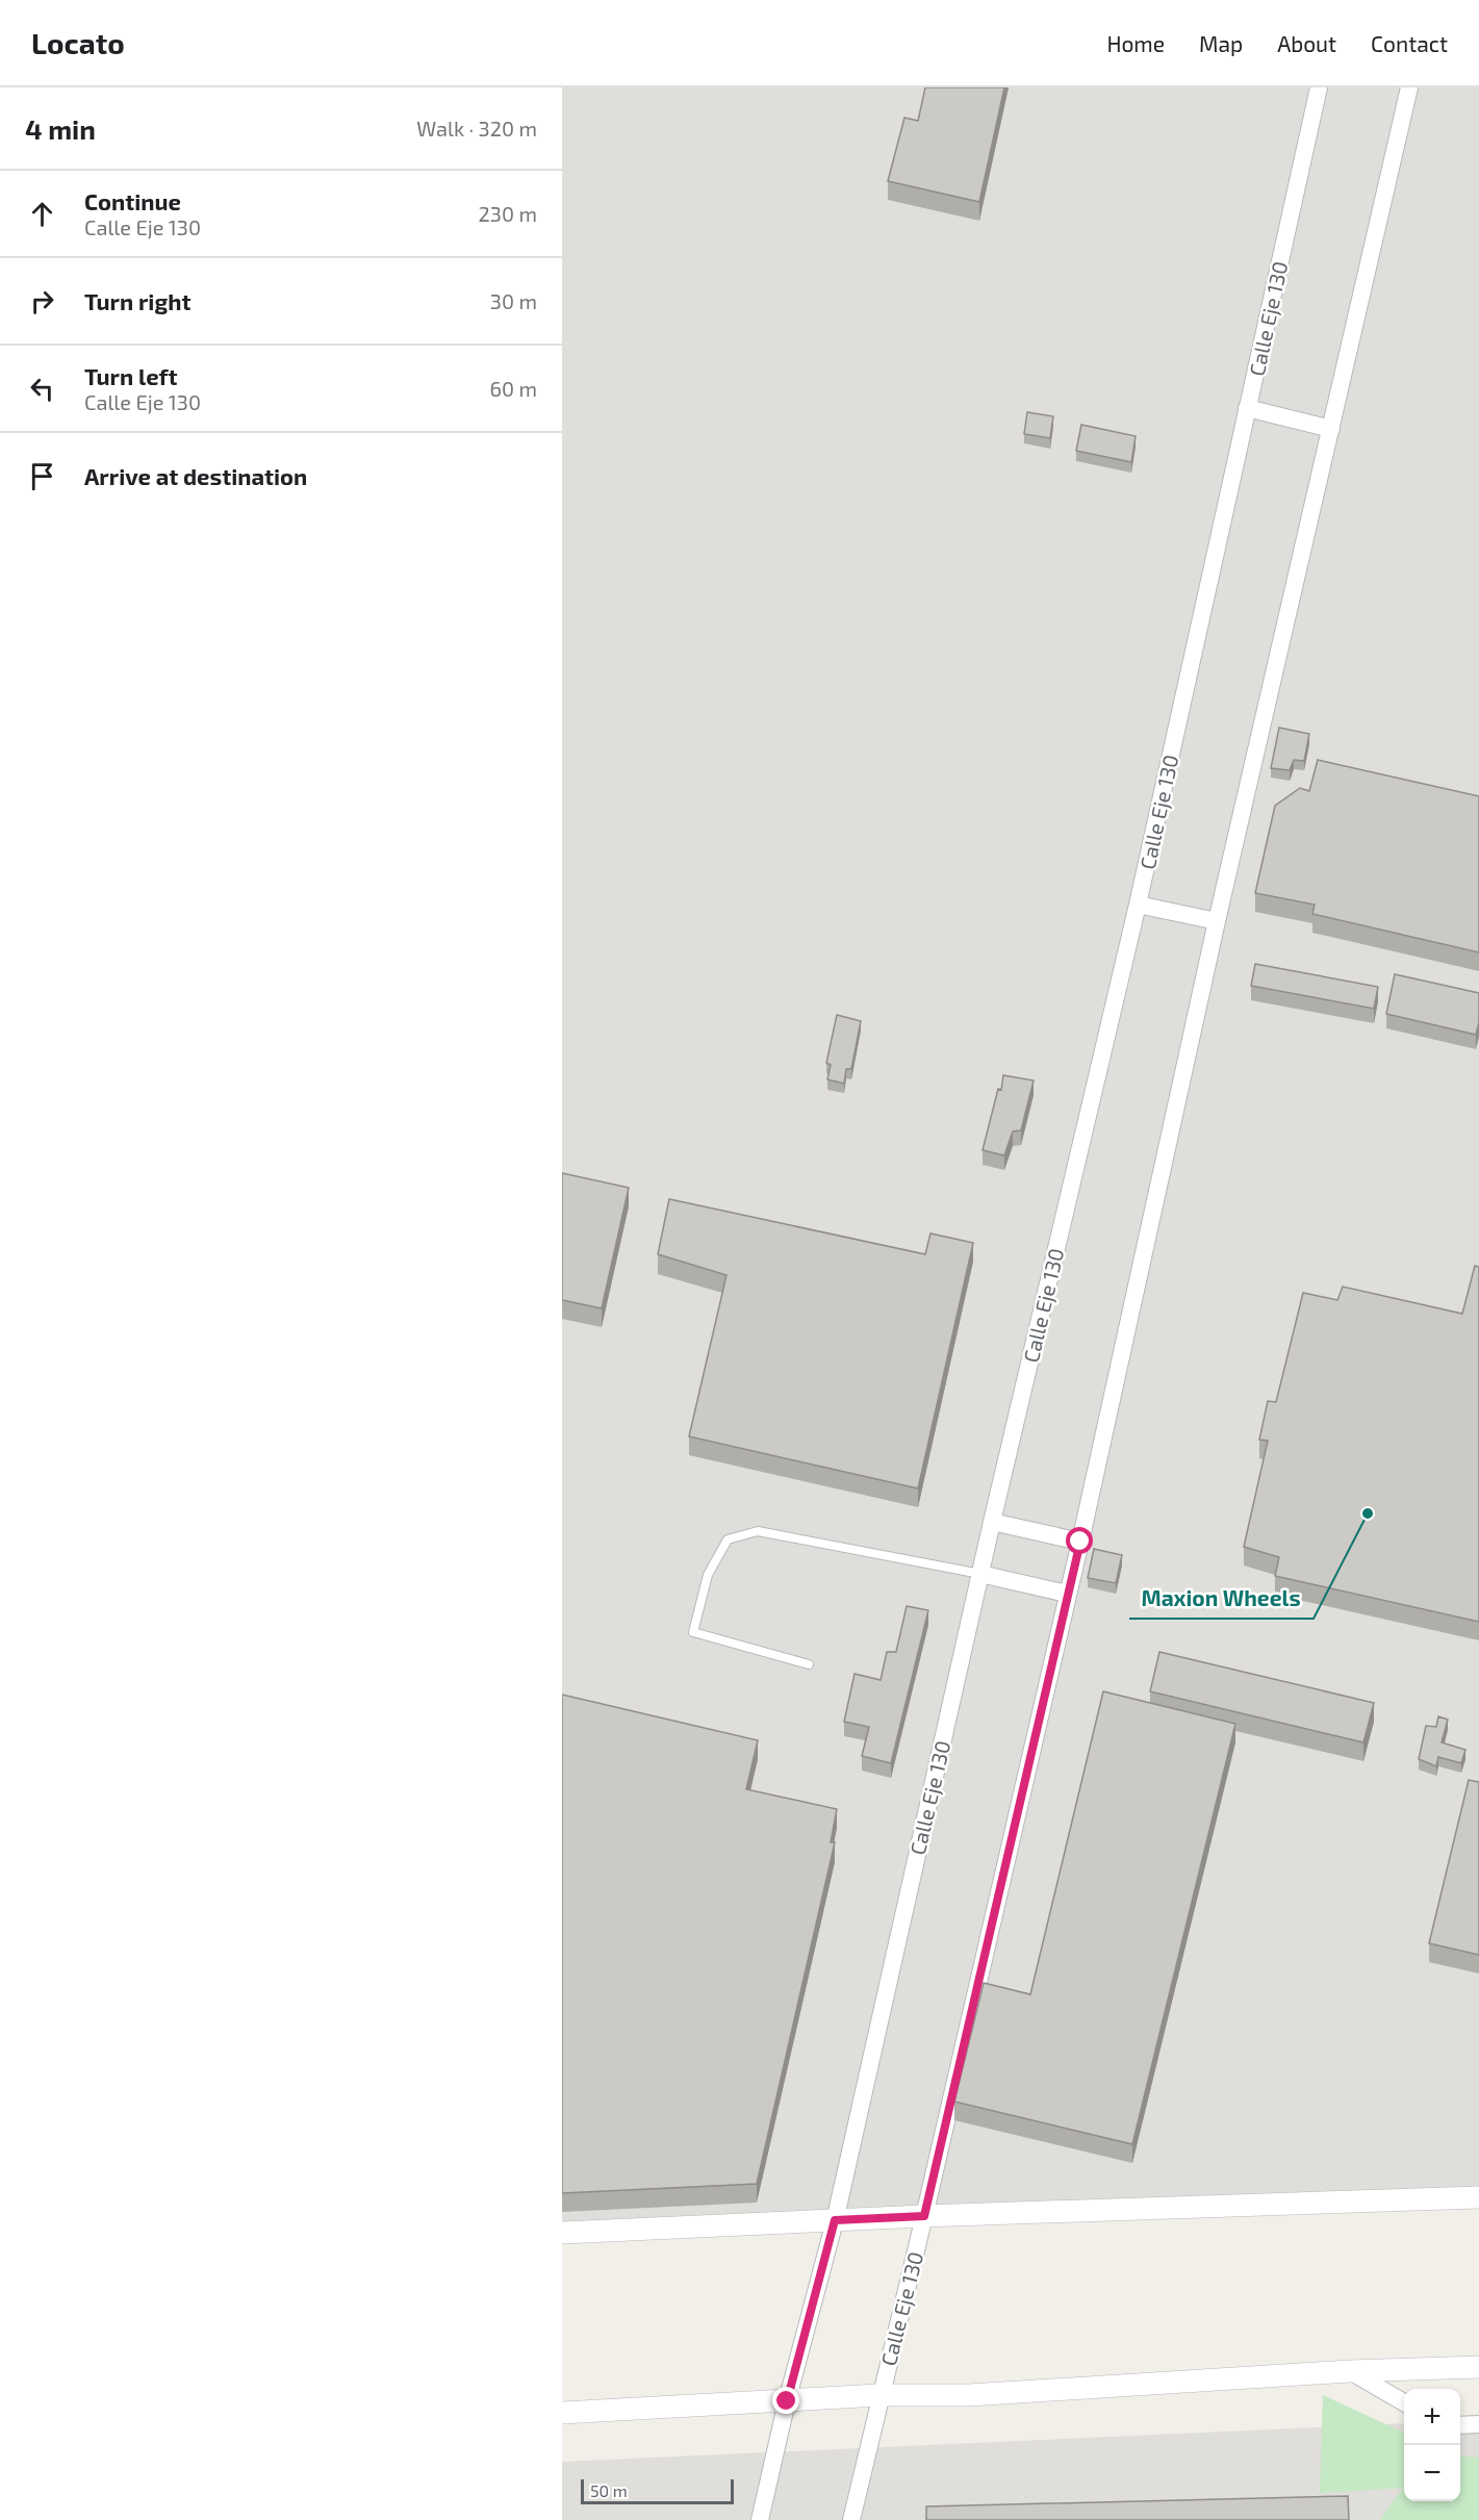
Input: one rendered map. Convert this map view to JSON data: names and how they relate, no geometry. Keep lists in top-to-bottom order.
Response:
{
  "streets": {
    "street": ["Calle Eje 130"]
  },
  "places": ["Maxion Wheels"],
  "scale_bar": "50 m",
  "page": {
    "header": "Locato",
    "nav": [
      "Home",
      "Map",
      "About",
      "Contact"
    ],
    "heading": ["4 min", "Walk · 320 m"],
    "list": [
      ["Continue", "Calle Eje 130", "230 m"],
      ["Turn right", "30 m"],
      ["Turn left", "Calle Eje 130", "60 m"],
      "Arrive at destination"
    ],
    "map_buttons": ["+", "−"],
    "scale": "50 m"
  }
}
